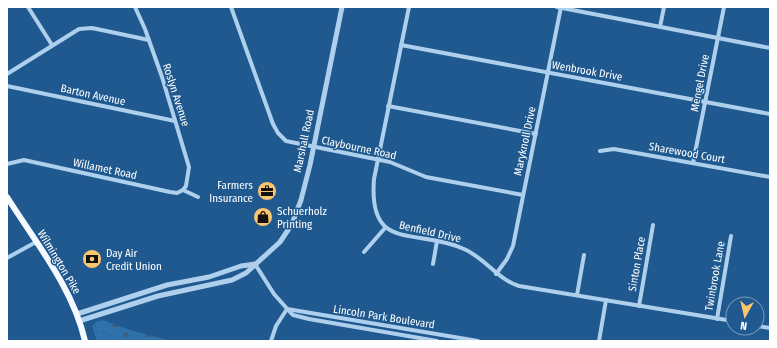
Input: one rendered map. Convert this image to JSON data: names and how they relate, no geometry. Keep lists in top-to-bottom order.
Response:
{
  "streets": {
    "main road": ["Wilmington Pike"],
    "street": [
      "Wenbrook Drive",
      "Mengel Drive",
      "Barton Avenue",
      "Roslyn Avenue",
      "Marshall Road",
      "Maryknoll Drive",
      "Claybourne Road",
      "Sharewood Court",
      "Willamet Road",
      "Benfield Drive",
      "Sinton Place",
      "Twinbrook Lane",
      "Lincoln Park Boulevard"
    ]
  },
  "crossings": [
    ["Wenbrook Drive", "Mengel Drive"],
    ["Wenbrook Drive", "Maryknoll Drive"],
    ["Wenbrook Drive", "Benfield Drive"],
    ["Mengel Drive", "Sharewood Court"],
    ["Barton Avenue", "Roslyn Avenue"],
    ["Roslyn Avenue", "Willamet Road"],
    ["Marshall Road", "Claybourne Road"],
    ["Marshall Road", "Wilmington Pike"],
    ["Marshall Road", "Lincoln Park Boulevard"],
    ["Maryknoll Drive", "Claybourne Road"],
    ["Maryknoll Drive", "Benfield Drive"],
    ["Claybourne Road", "Benfield Drive"],
    ["Benfield Drive", "Sinton Place"],
    ["Benfield Drive", "Twinbrook Lane"]
  ],
  "places": {
    "office": ["Farmers Insurance"],
    "shop": ["Schuerholz Printing"],
    "bank": ["Day Air Credit Union"]
  },
  "north": "bottom"
}
